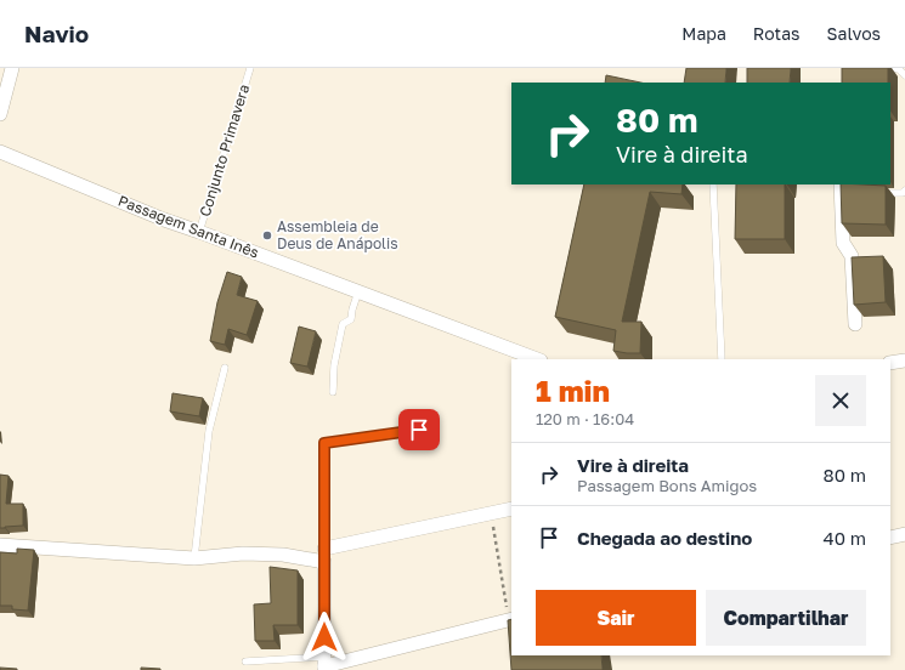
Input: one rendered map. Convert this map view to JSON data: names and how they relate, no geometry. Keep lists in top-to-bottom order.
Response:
{
  "streets": {
    "street": ["Passagem Santa Inês"],
    "lane": ["Conjunto Primavera"]
  },
  "crossings": [
    ["Conjunto Primavera", "Passagem Santa Inês"]
  ],
  "places": ["Assembleia de Deus de Anápolis"],
  "page": {
    "header": "Navio",
    "nav": ["Mapa", "Rotas", "Salvos"],
    "turn": ["80 m", "Vire à direita"],
    "heading": ["1 min", "120 m · 16:04"],
    "list": [
      {
        "name": "Vire à direita",
        "note": "Passagem Bons Amigos",
        "value": "80 m"
      },
      {
        "name": "Chegada ao destino",
        "value": "40 m"
      }
    ],
    "buttons": ["Sair", "Compartilhar"]
  }
}
